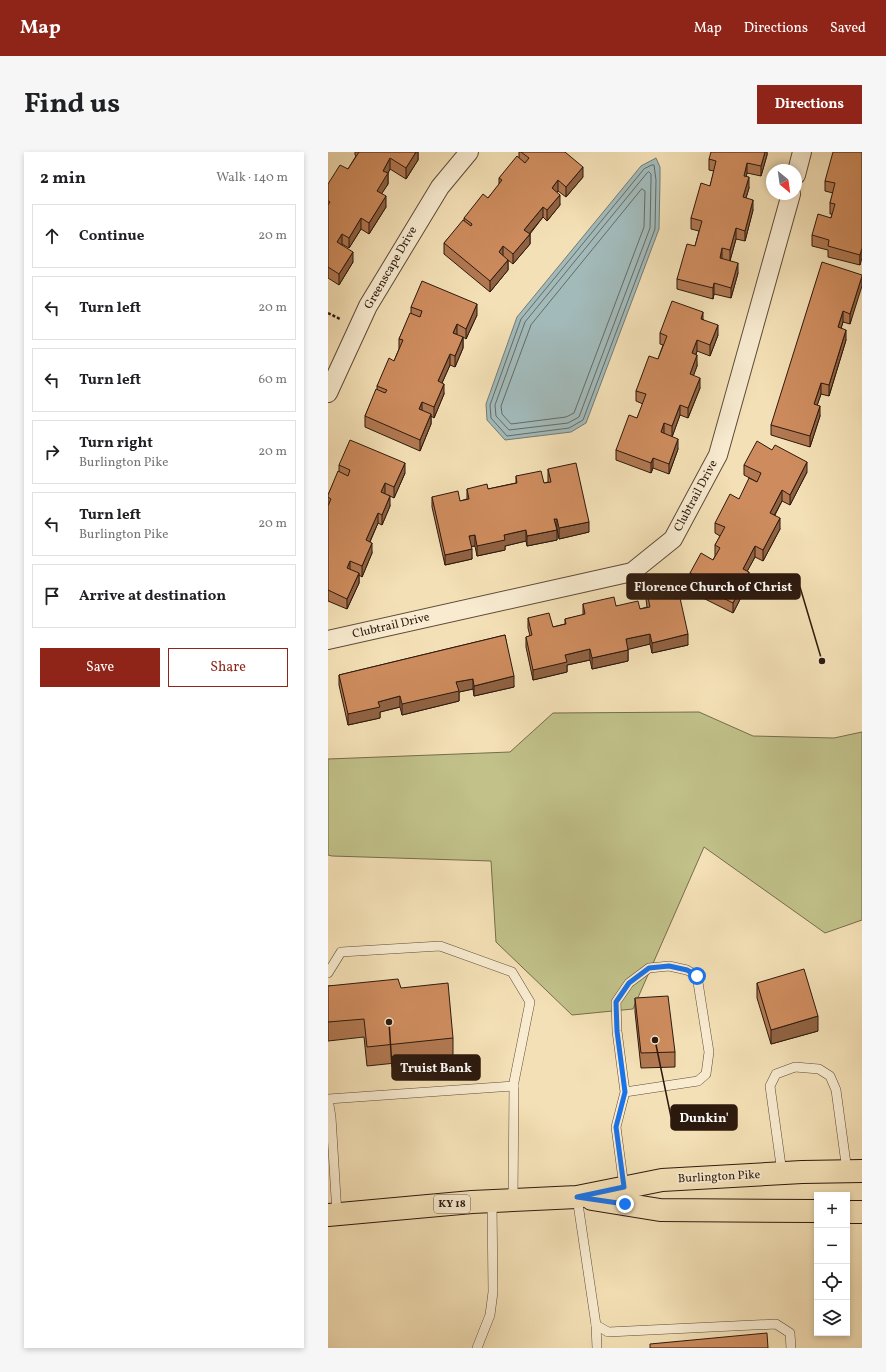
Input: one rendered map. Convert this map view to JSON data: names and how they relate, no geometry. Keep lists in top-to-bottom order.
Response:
{
  "streets": {
    "main road": ["Burlington Pike", "KY 18"],
    "street": ["Greenscape Drive", "Clubtrail Drive"]
  },
  "places": ["Florence Church of Christ", "Truist Bank", "Dunkin'"],
  "north": "bottom right",
  "page": {
    "header": "Map",
    "nav": ["Map", "Directions", "Saved"],
    "title": "Find us",
    "buttons": [
      "Directions",
      ["Save", "Share"]
    ],
    "heading": ["2 min", "Walk · 140 m"],
    "list": [
      ["Continue", "20 m"],
      ["Turn left", "20 m"],
      ["Turn left", "60 m"],
      ["Turn right", "Burlington Pike", "20 m"],
      ["Turn left", "Burlington Pike", "20 m"],
      "Arrive at destination"
    ],
    "map_buttons": ["+", "−"]
  }
}
